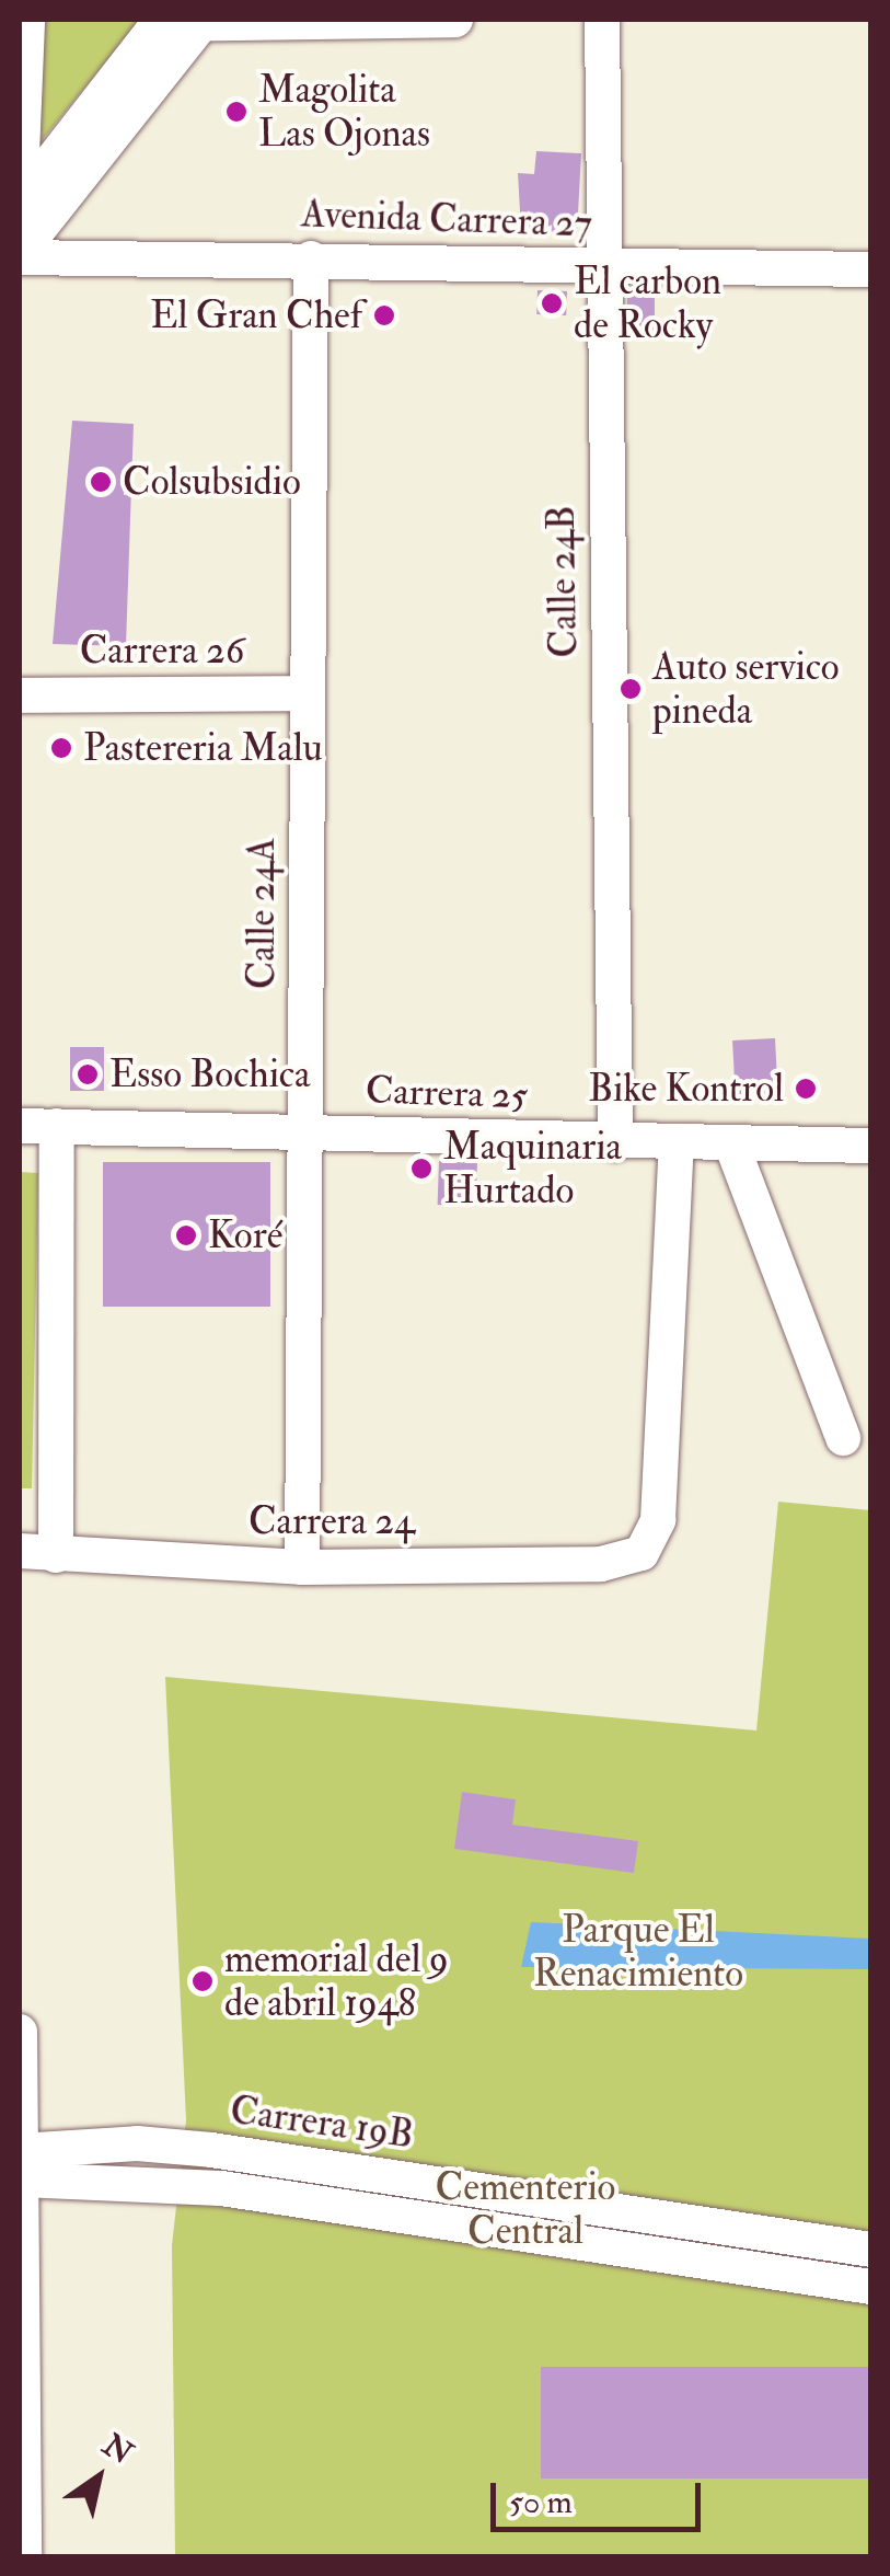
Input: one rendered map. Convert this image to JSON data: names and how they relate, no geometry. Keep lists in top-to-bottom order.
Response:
{
  "streets": {
    "street": [
      "Avenida Carrera 27",
      "Calle 24B",
      "Carrera 26",
      "Calle 24A",
      "Carrera 25",
      "Carrera 24",
      "Carrera 19B"
    ]
  },
  "crossings": [
    ["Avenida Carrera 27", "Calle 24B"],
    ["Avenida Carrera 27", "Calle 24A"],
    ["Calle 24B", "Carrera 25"],
    ["Carrera 26", "Calle 24A"],
    ["Calle 24A", "Carrera 25"],
    ["Calle 24A", "Carrera 24"],
    ["Carrera 25", "Carrera 24"]
  ],
  "parks": ["Parque El Renacimiento", "Cementerio Central"],
  "places": [
    "Magolita Las Ojonas",
    "El carbon de Rocky",
    "El Gran Chef",
    "Colsubsidio",
    "Auto servico pineda",
    "Pastereria Malu",
    "Esso Bochica",
    "Bike Kontrol",
    "Maquinaria Hurtado",
    "Koré",
    "memorial del 9 de abril 1948"
  ],
  "scale_bar": "50 m",
  "north": "top right"
}
